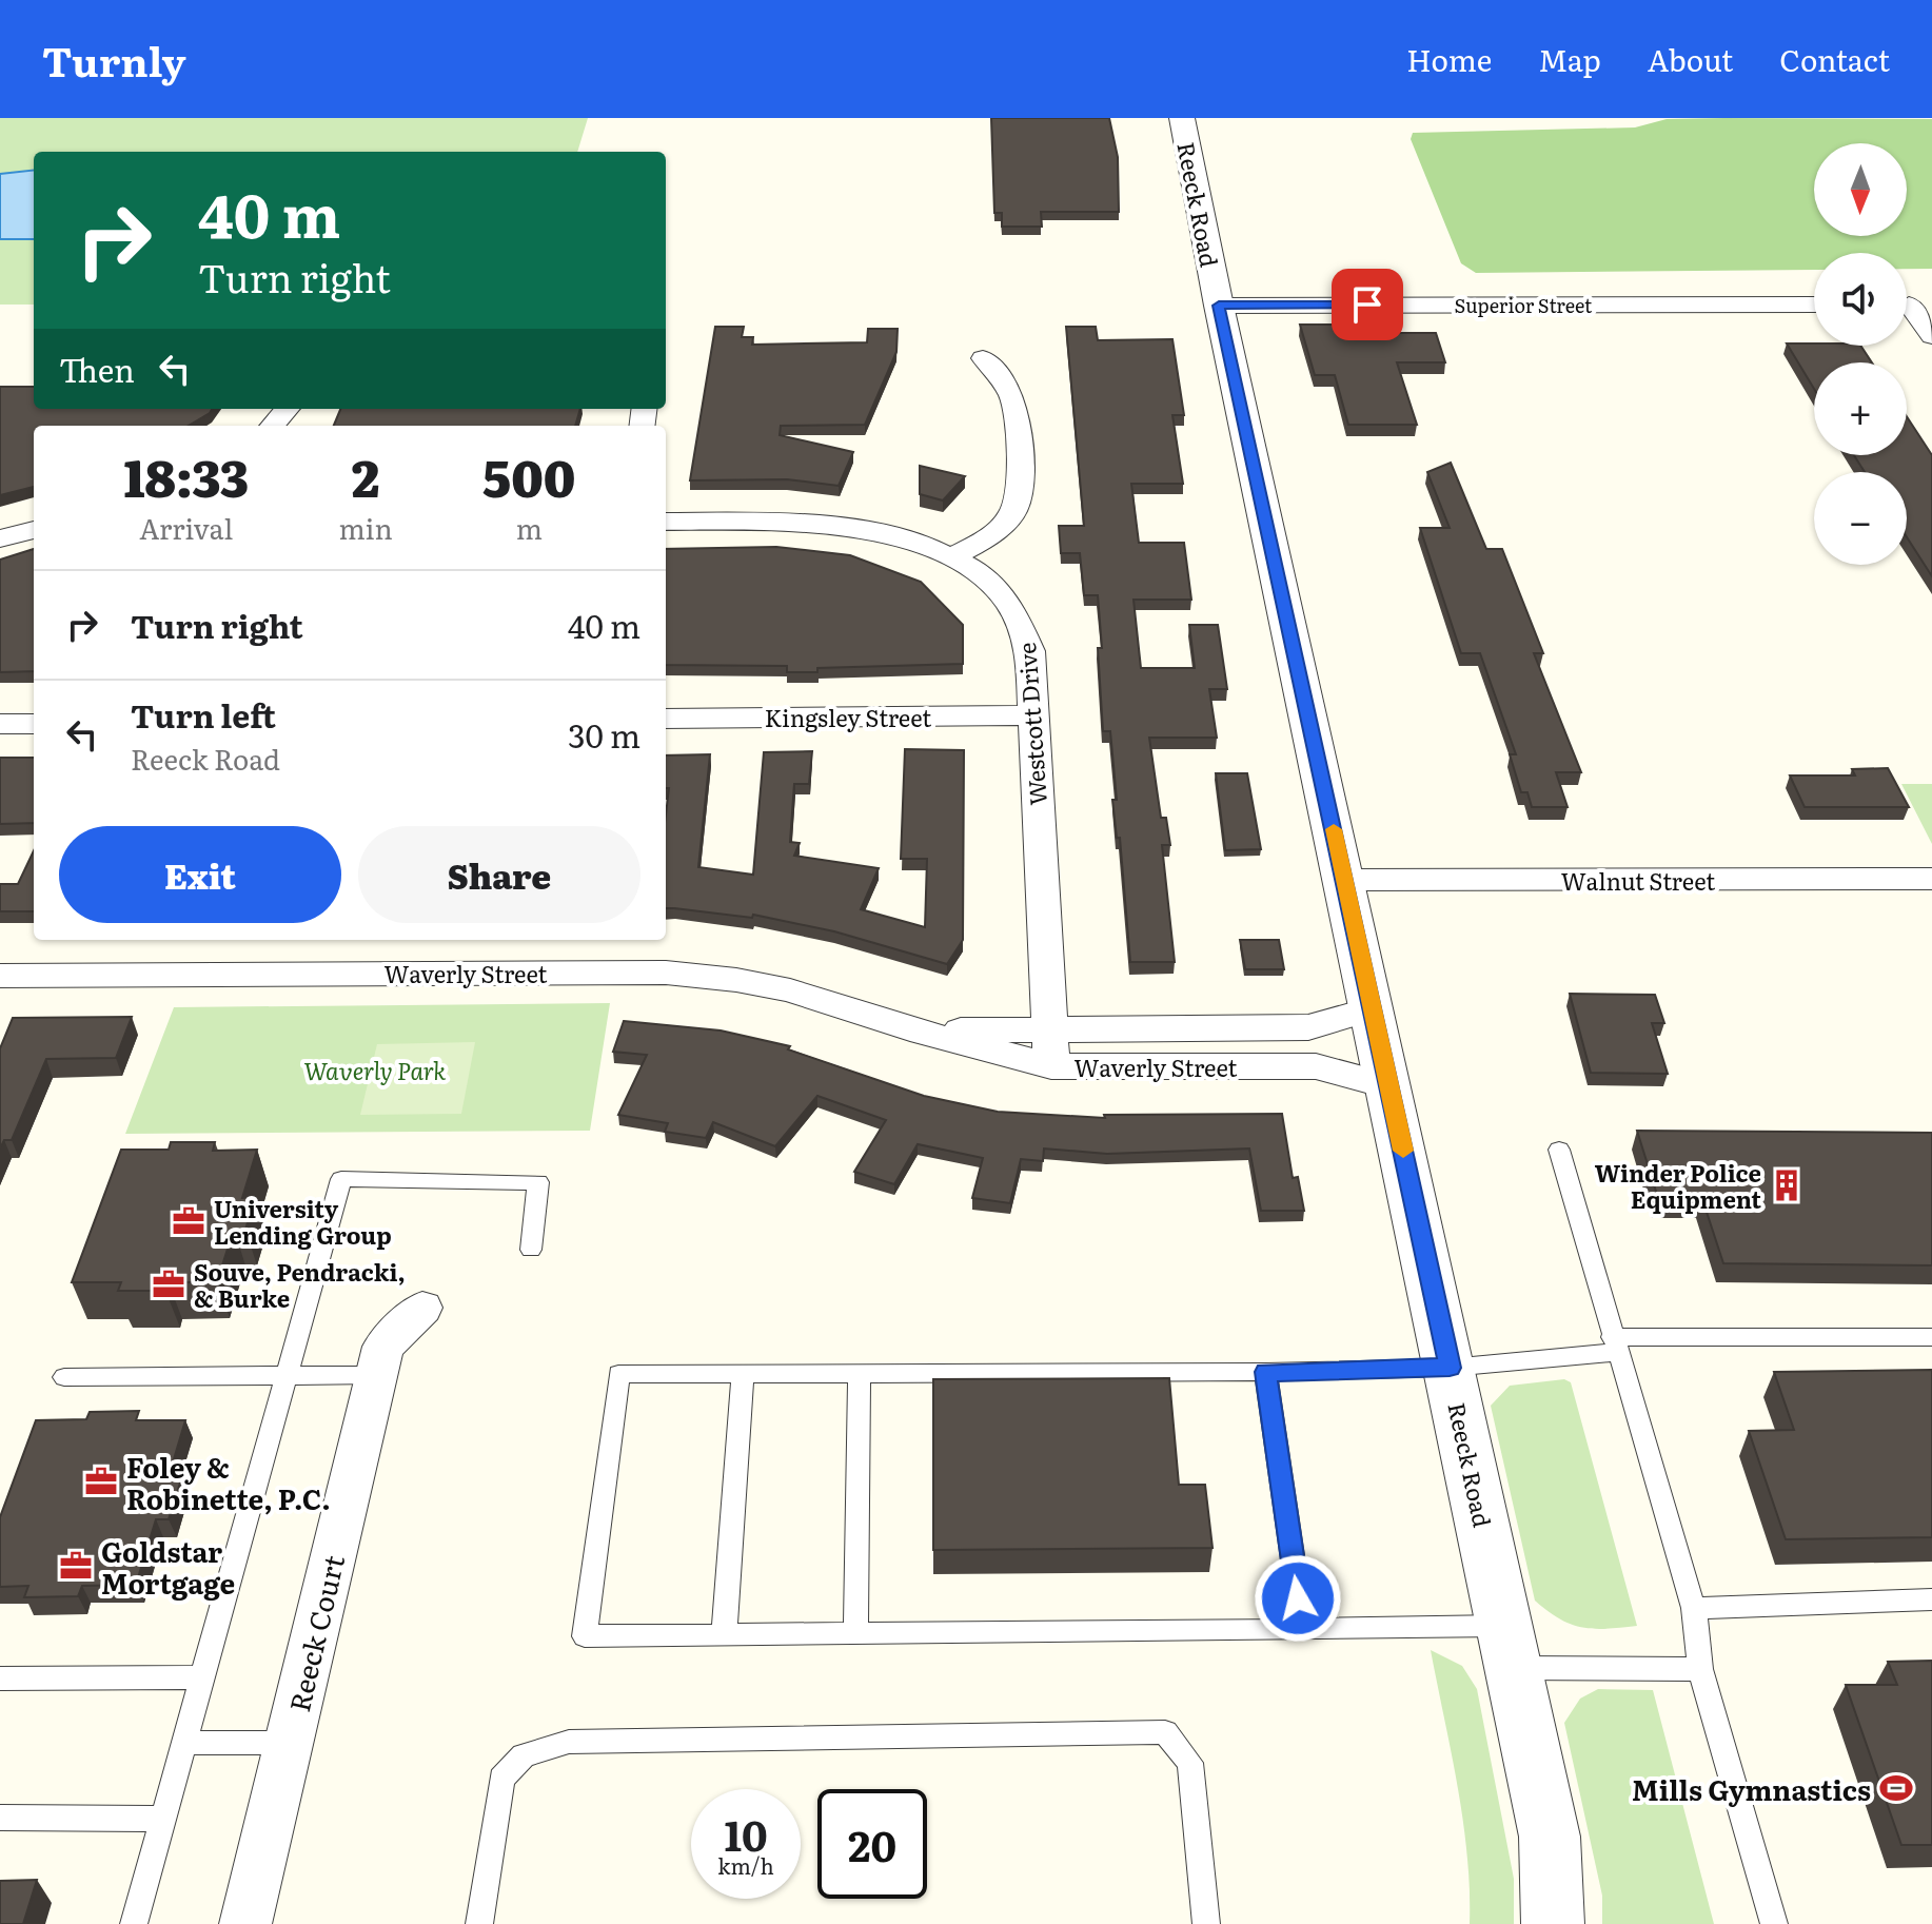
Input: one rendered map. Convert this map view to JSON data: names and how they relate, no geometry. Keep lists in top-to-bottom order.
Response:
{
  "streets": {
    "street": [
      "Reeck Road",
      "Superior Street",
      "Kingsley Street",
      "Westcott Drive",
      "Walnut Street",
      "Waverly Street",
      "Reeck Court"
    ]
  },
  "crossings": [
    ["Reeck Road", "Superior Street"],
    ["Reeck Road", "Walnut Street"],
    ["Reeck Road", "Waverly Street"],
    ["Kingsley Street", "Westcott Drive"],
    ["Westcott Drive", "Waverly Street"]
  ],
  "parks": ["Waverly Park"],
  "places": {
    "building": ["Winder Police Equipment"],
    "office": [
      "University Lending Group",
      "Souve, Pendracki, & Burke",
      "Foley & Robinette, P.C.",
      "Goldstar Mortgage"
    ],
    "sports": ["Mills Gymnastics"]
  },
  "north": "bottom",
  "page": {
    "header": "Turnly",
    "nav": [
      "Home",
      "Map",
      "About",
      "Contact"
    ],
    "map_buttons": ["+", "−"],
    "turn": ["40 m", "Turn right"],
    "then": "Then",
    "eta": [
      "18:33",
      "Arrival",
      "2",
      "min",
      "500",
      "m"
    ],
    "list": [
      {
        "name": "Turn right",
        "value": "40 m"
      },
      {
        "name": "Turn left",
        "note": "Reeck Road",
        "value": "30 m"
      }
    ],
    "buttons": ["Exit", "Share"],
    "speed": "10 km/h",
    "limit": "20"
  }
}
